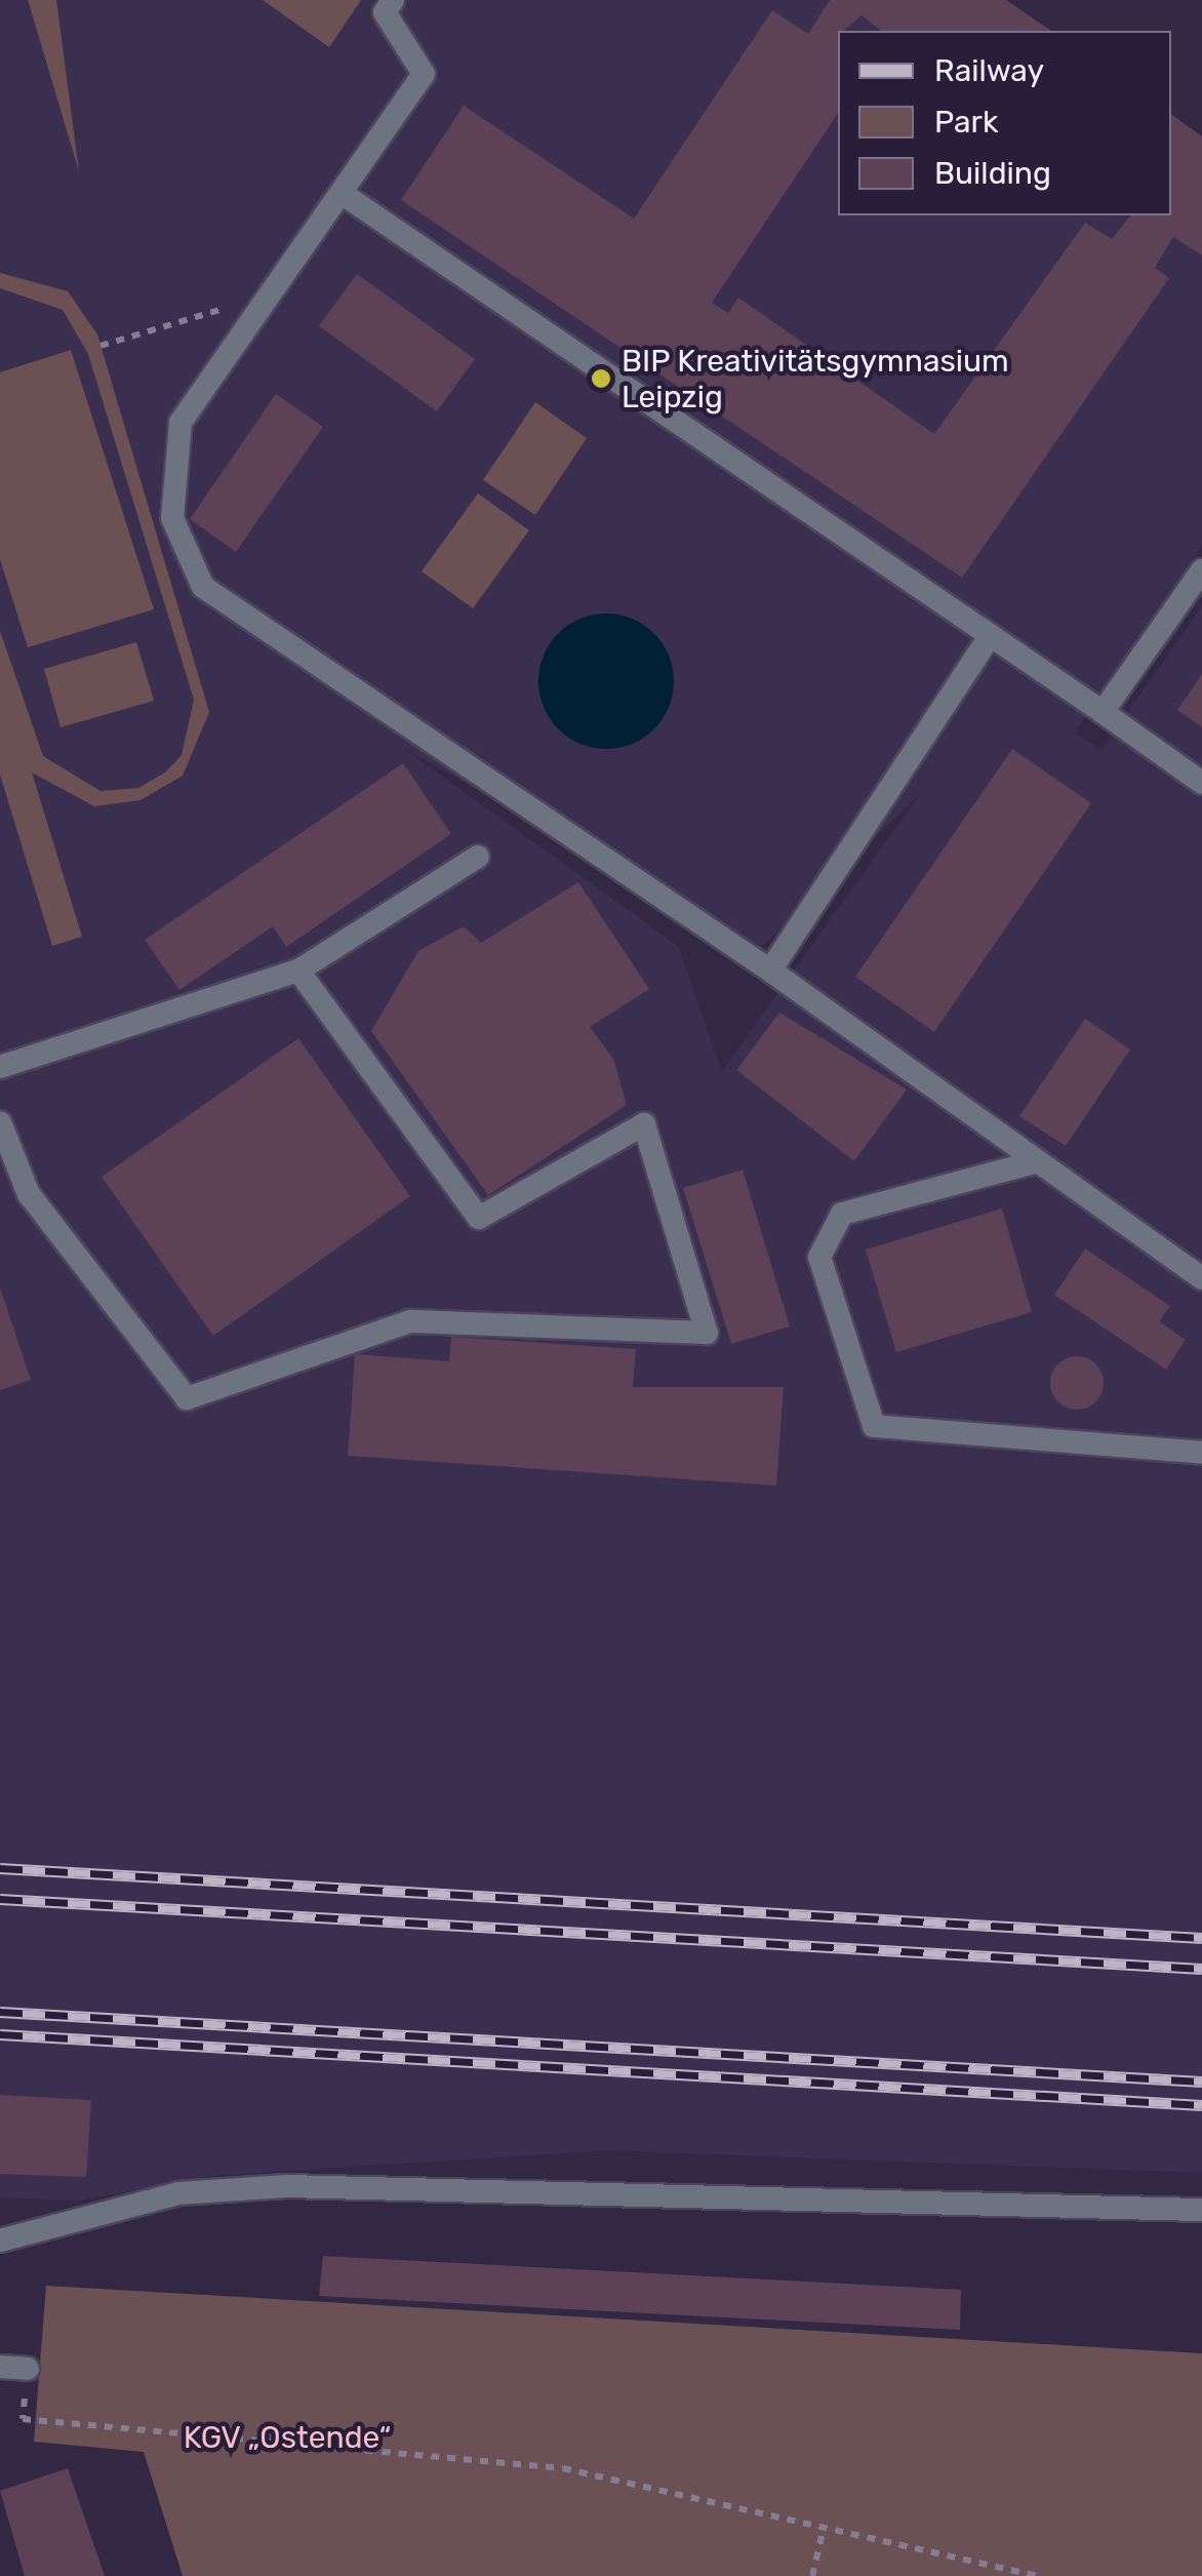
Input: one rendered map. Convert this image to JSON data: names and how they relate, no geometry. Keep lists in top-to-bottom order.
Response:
{
  "parks": ["KGV „Ostende“"],
  "places": ["BIP Kreativitätsgymnasium Leipzig"],
  "legend": ["Railway", "Park", "Building"]
}
